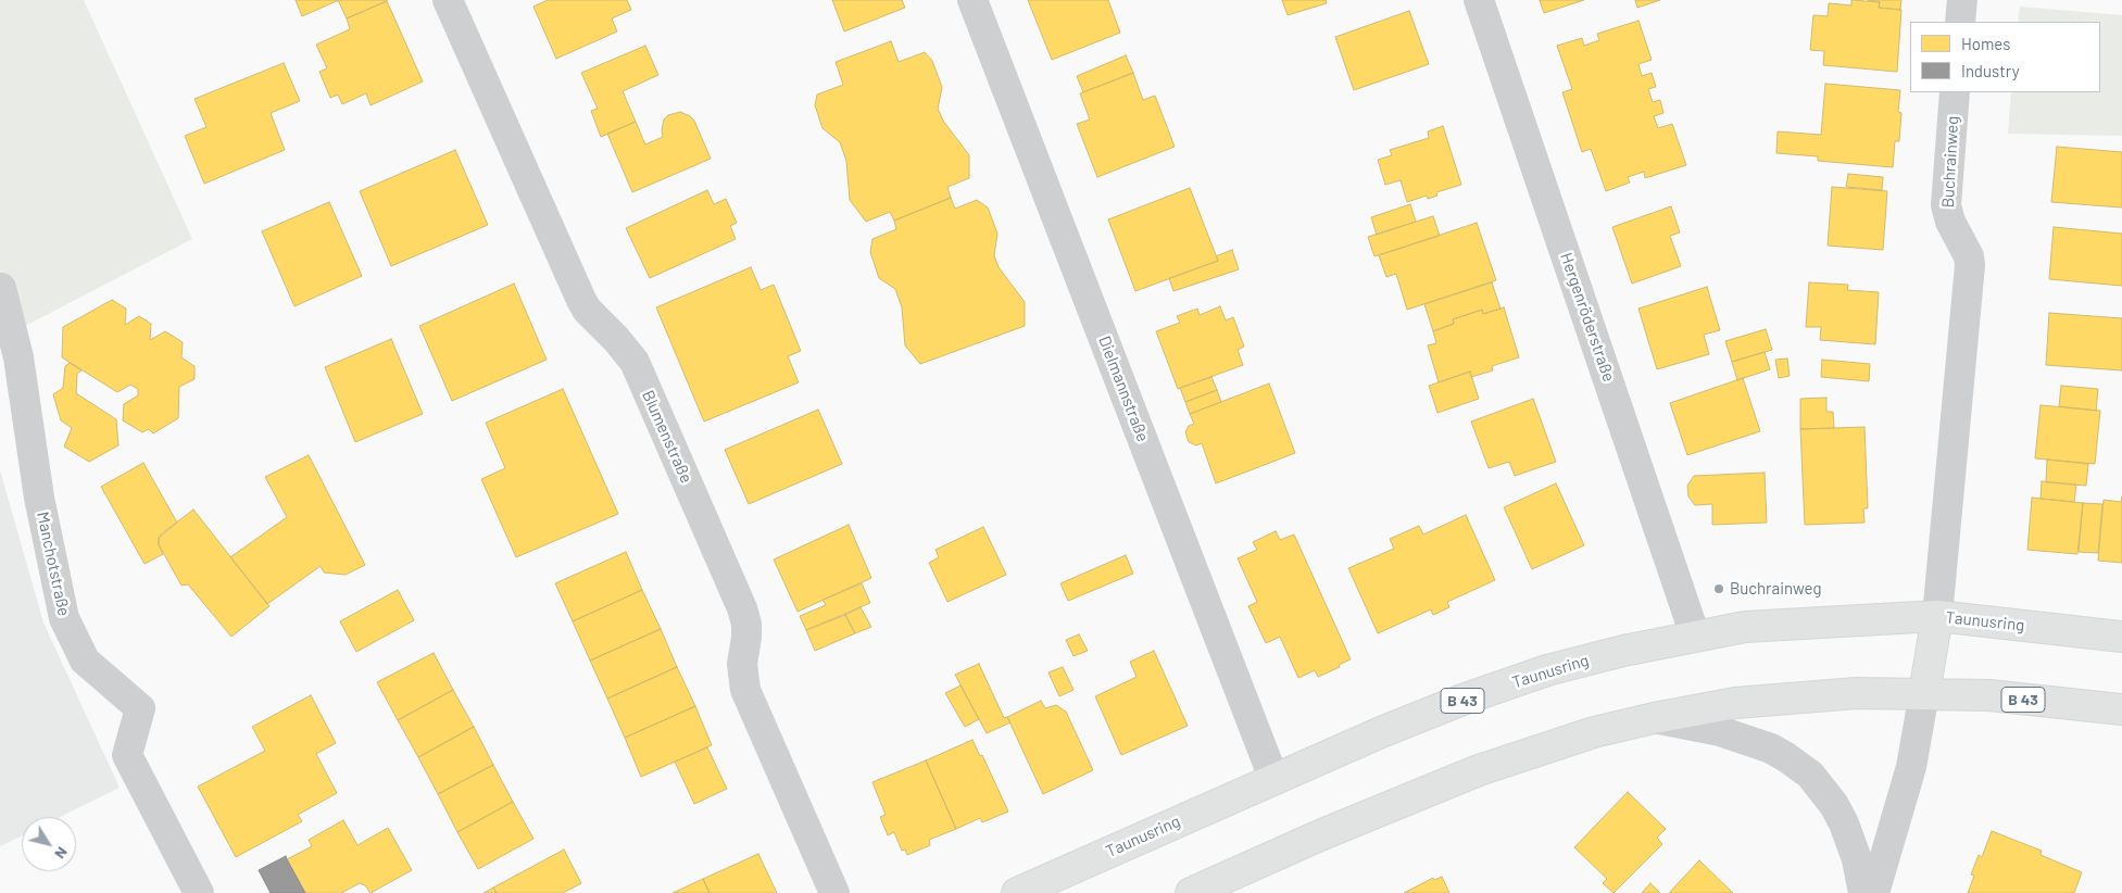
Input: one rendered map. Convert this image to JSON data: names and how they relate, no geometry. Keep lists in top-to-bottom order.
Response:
{
  "streets": {
    "main road": ["Taunusring", "B 43"],
    "street": [
      "Buchrainweg",
      "Hergenröderstraße",
      "Dielmannstraße",
      "Blumenstraße",
      "Manchotstraße"
    ]
  },
  "crossings": [
    ["Buchrainweg", "Taunusring"],
    ["Hergenröderstraße", "Taunusring"],
    ["Dielmannstraße", "Taunusring"]
  ],
  "places": ["Buchrainweg"],
  "legend": ["Homes", "Industry"],
  "north": "bottom right"
}
